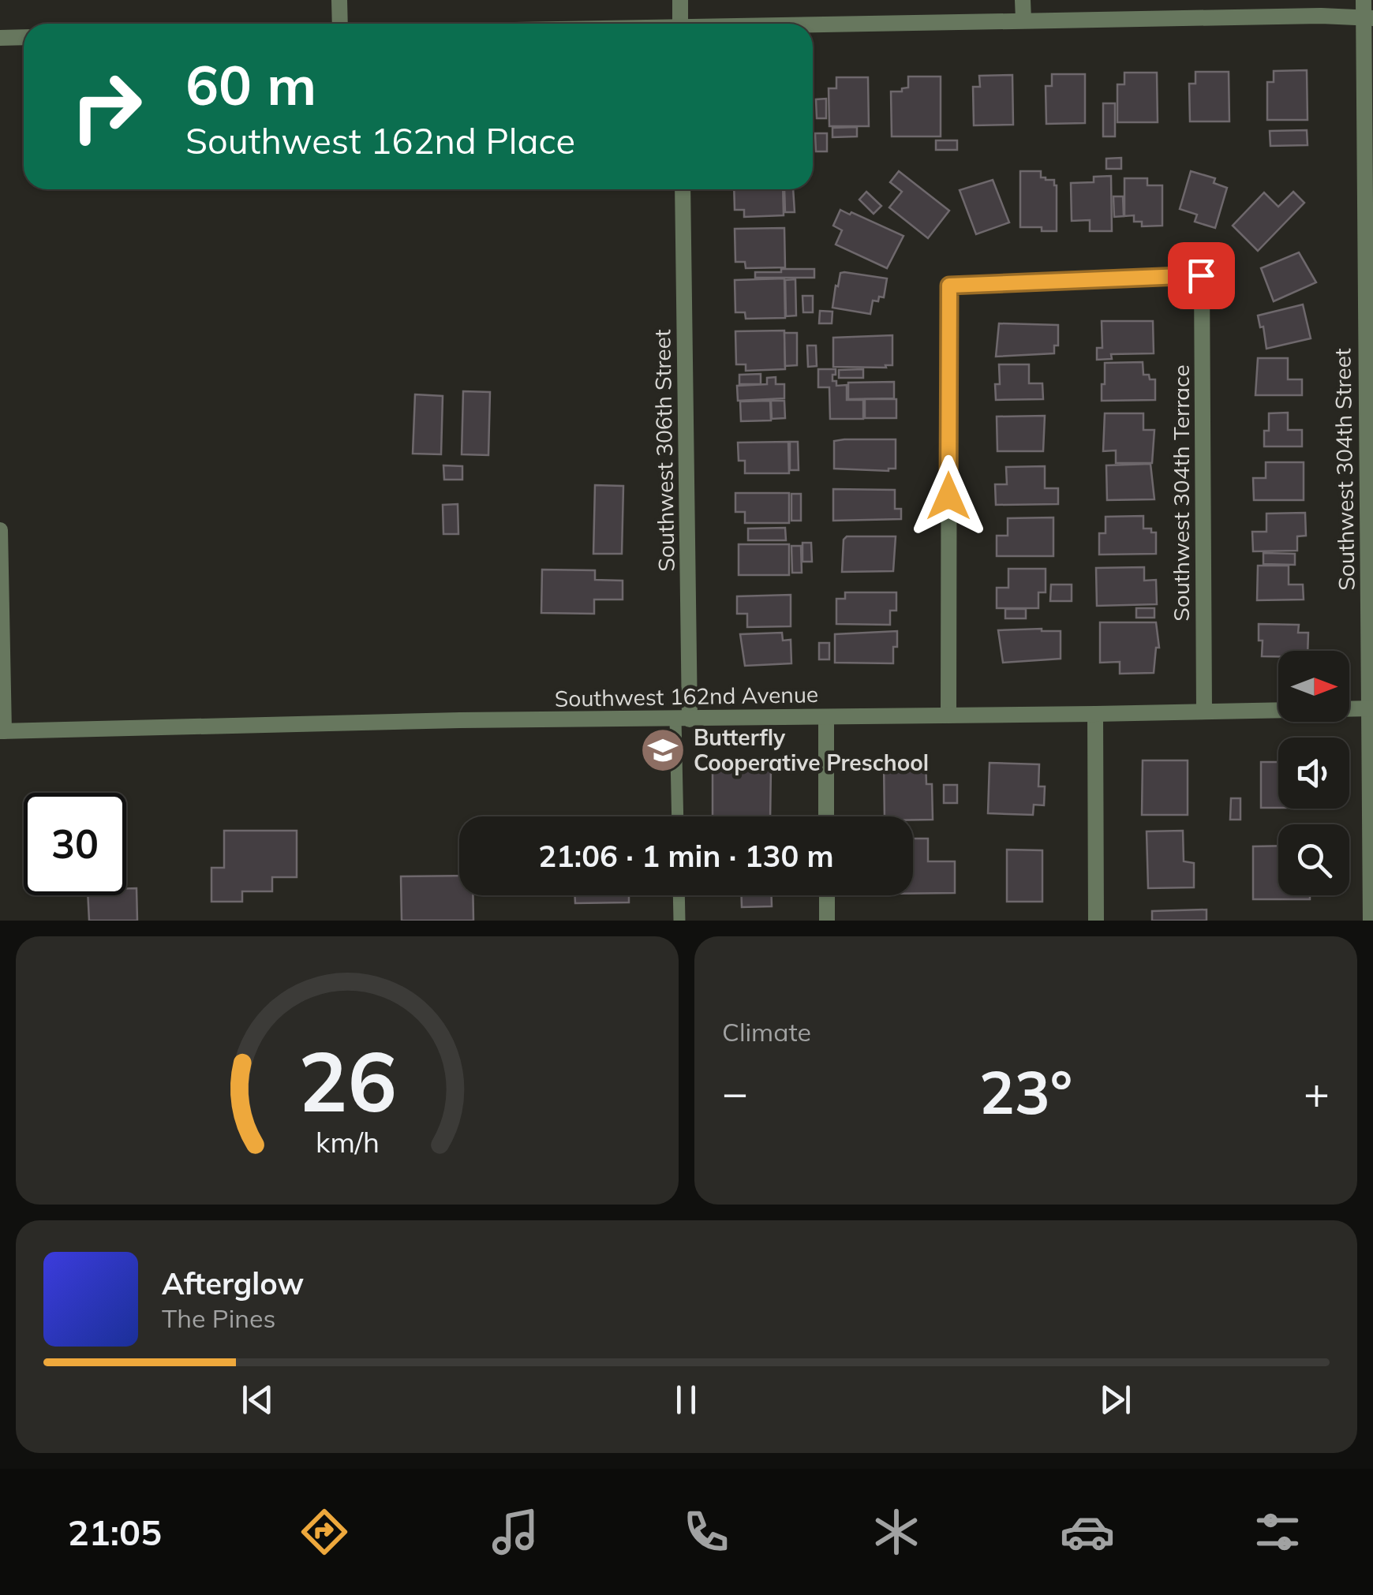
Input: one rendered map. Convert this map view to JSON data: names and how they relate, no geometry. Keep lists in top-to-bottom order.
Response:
{
  "streets": {
    "street": [
      "Southwest 306th Street",
      "Southwest 304th Street",
      "Southwest 304th Terrace",
      "Southwest 162nd Avenue"
    ]
  },
  "crossings": [
    ["Southwest 306th Street", "Southwest 162nd Avenue"],
    ["Southwest 304th Street", "Southwest 162nd Avenue"],
    ["Southwest 304th Terrace", "Southwest 162nd Avenue"]
  ],
  "places": {
    "school or university": ["Butterfly Cooperative Preschool"]
  },
  "north": "right",
  "page": {
    "turn": ["60 m", "Southwest 162nd Place"],
    "limit": "30",
    "trip": "21:06 · 1 min · 130 m",
    "tile": "Climate",
    "heat": ["−", "23°", "+"],
    "song": ["Afterglow", "The Pines"],
    "tabs": "21:05",
    "gauge": ["26", "km/h"]
  }
}
